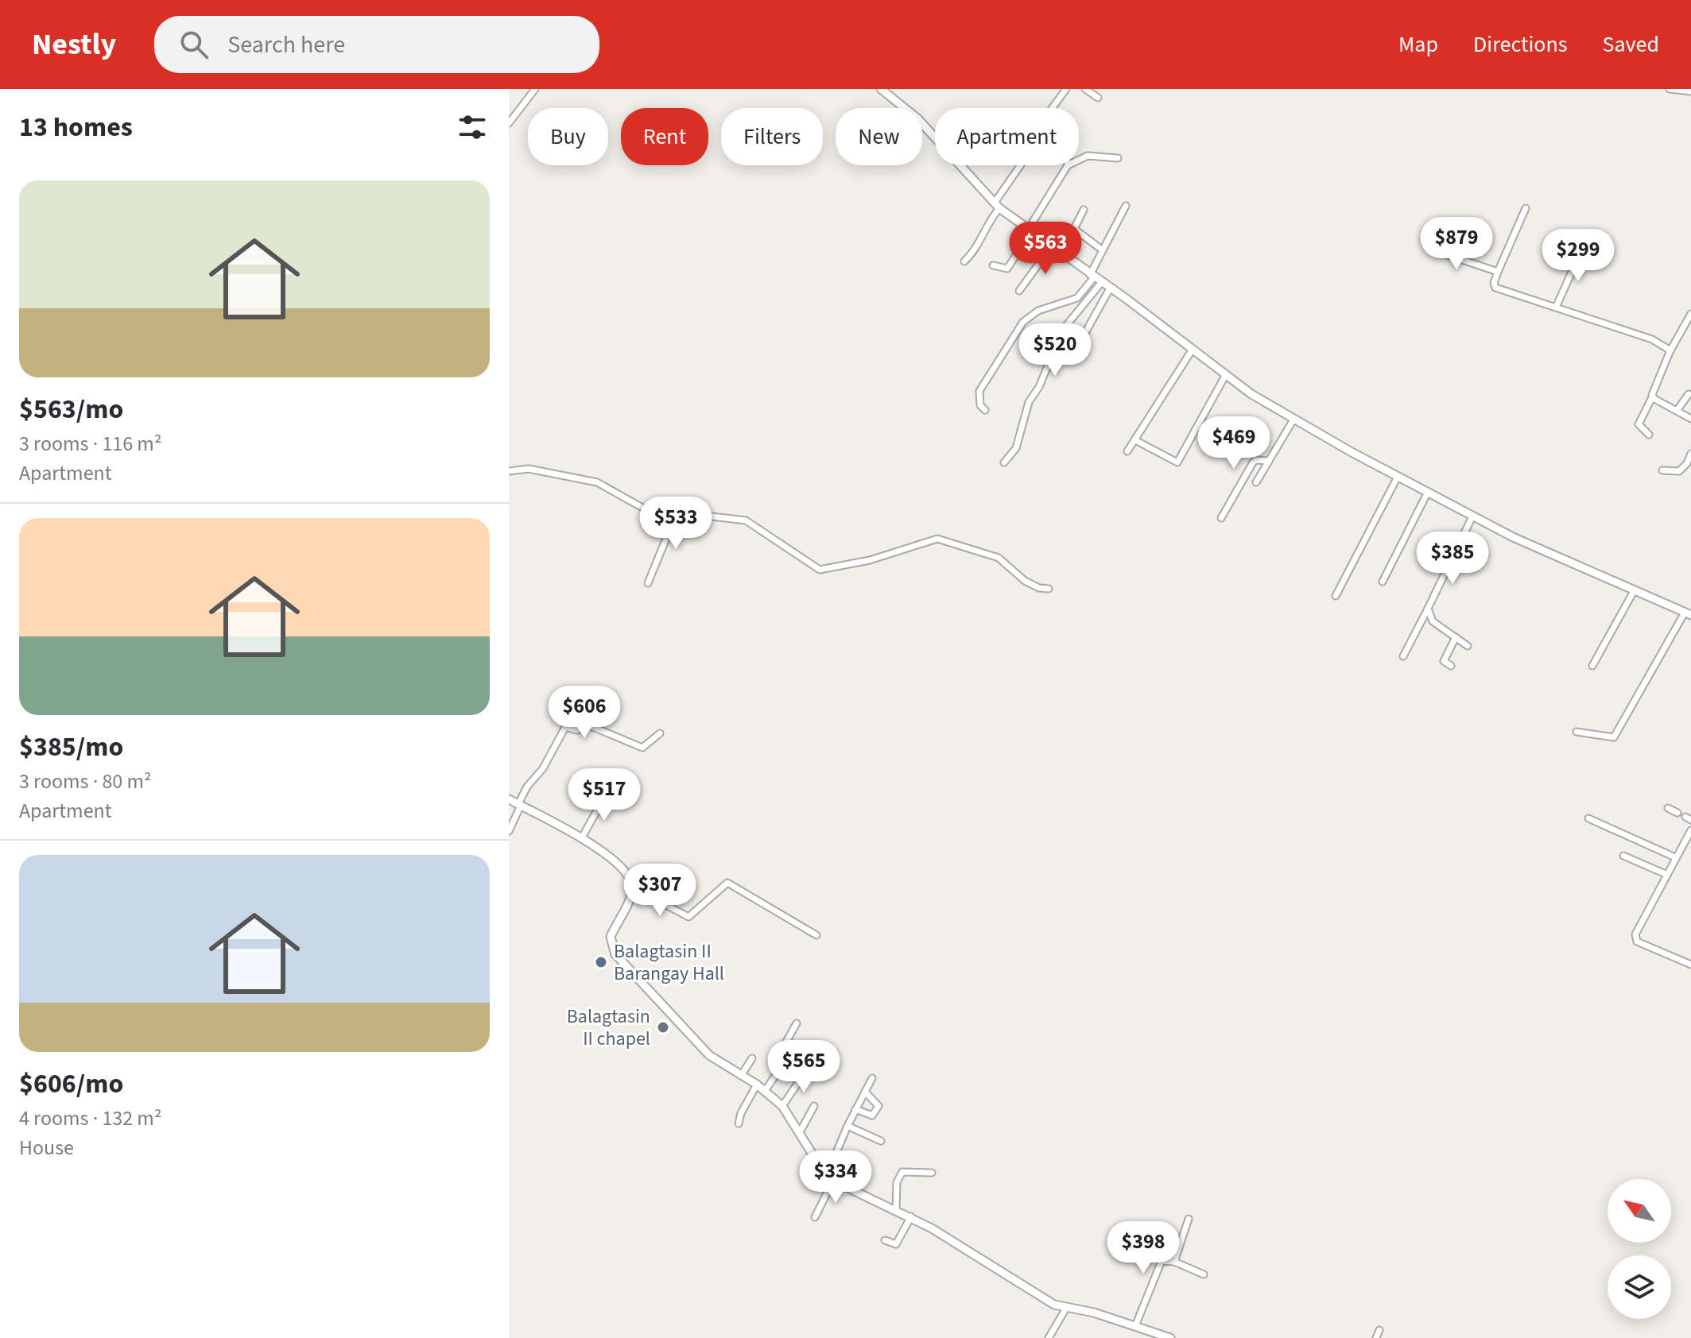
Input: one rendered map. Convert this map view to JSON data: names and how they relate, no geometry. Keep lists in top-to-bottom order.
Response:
{
  "places": ["Balagtasin II Barangay Hall", "Balagtasin II chapel"],
  "north": "top left",
  "page": {
    "header": "Nestly",
    "search": "Search here",
    "nav": ["Map", "Directions", "Saved"],
    "heading": "13 homes",
    "chip": [
      "Buy",
      "Rent",
      "Filters",
      "New",
      "Apartment"
    ],
    "list": [
      {
        "name": "$563/mo",
        "note": "3 rooms · 116 m² · Apartment"
      },
      {
        "name": "$385/mo",
        "note": "3 rooms · 80 m² · Apartment"
      },
      {
        "name": "$606/mo",
        "note": "4 rooms · 132 m² · House"
      }
    ],
    "price": [
      "$879",
      "$563",
      "$299",
      "$520",
      "$469",
      "$533",
      "$385",
      "$606",
      "$517",
      "$307",
      "$565",
      "$334",
      "$398"
    ]
  }
}
